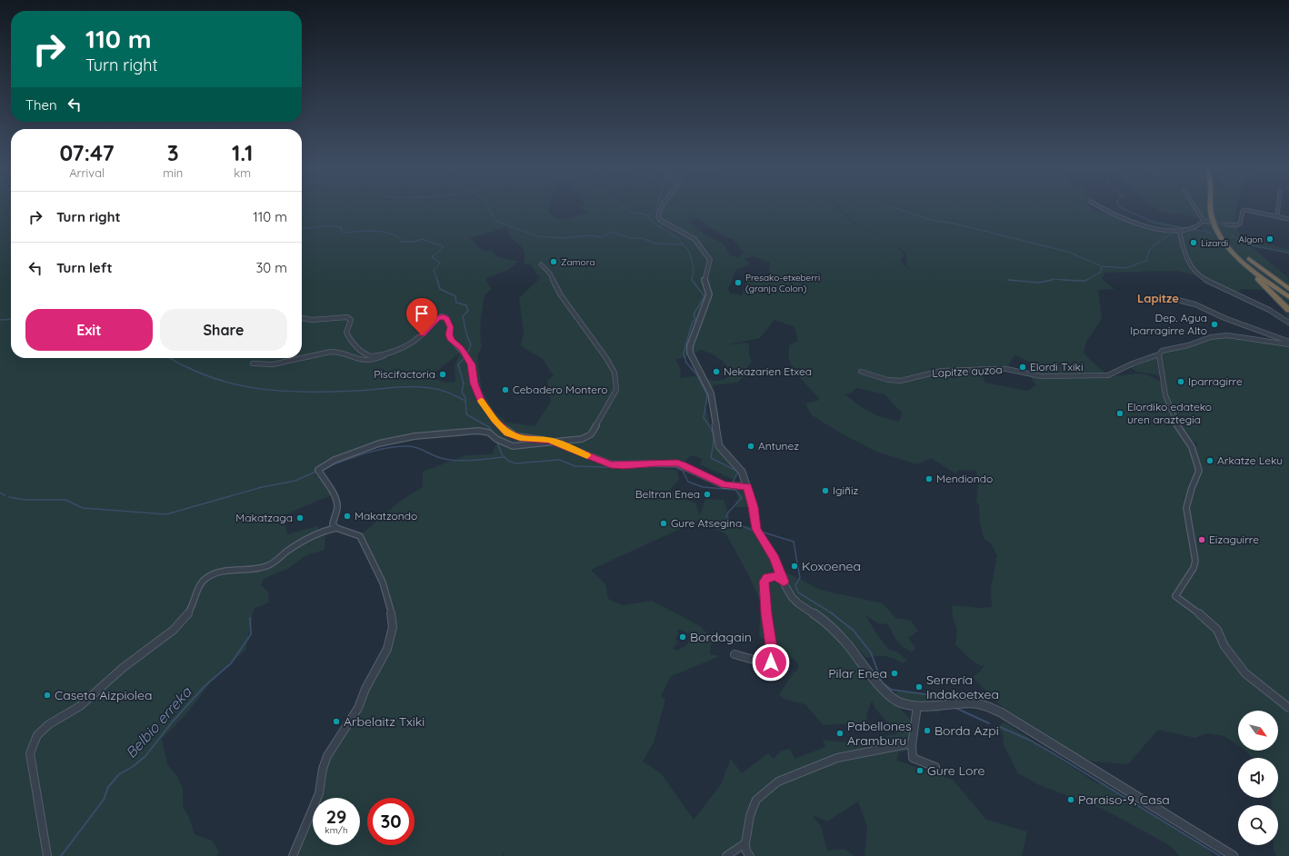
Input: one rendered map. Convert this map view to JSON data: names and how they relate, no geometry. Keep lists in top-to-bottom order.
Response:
{
  "streets": {
    "street": ["Lapitze auzoa"]
  },
  "districts": ["Lapitze"],
  "water": ["Belbio erreka"],
  "places": [
    "Algon",
    "Lizardi",
    "Zamora",
    "Presako-etxeberri (granja Colon)",
    "Dep. Agua Iparragirre Alto",
    "Elordi Txiki",
    "Nekazarien Etxea",
    "Piscifactoria",
    "Iparragirre",
    "Cebadero Montero",
    "Elordiko edateko uren araztegia",
    "Antunez",
    "Arkatze Leku",
    "Mendiondo",
    "Igiñiz",
    "Beltran Enea",
    "Makatzondo",
    "Makatzaga",
    "Gure Atsegina",
    "Eizaguirre",
    "Koxoenea",
    "Bordagain",
    "Pilar Enea",
    "Serrería Indakoetxea",
    "Caseta Aizpiolea",
    "Arbelaitz Txiki",
    "Borda Azpi",
    "Pabellones Aramburu",
    "Gure Lore",
    "Paraiso-9, Casa"
  ],
  "north": "bottom right",
  "page": {
    "turn": ["110 m", "Turn right"],
    "then": "Then",
    "eta": [
      "07:47",
      "Arrival",
      "3",
      "min",
      "1.1",
      "km"
    ],
    "list": [
      {
        "name": "Turn right",
        "value": "110 m"
      },
      {
        "name": "Turn left",
        "value": "30 m"
      }
    ],
    "buttons": ["Exit", "Share"],
    "speed": "29 km/h",
    "limit": "30"
  }
}
